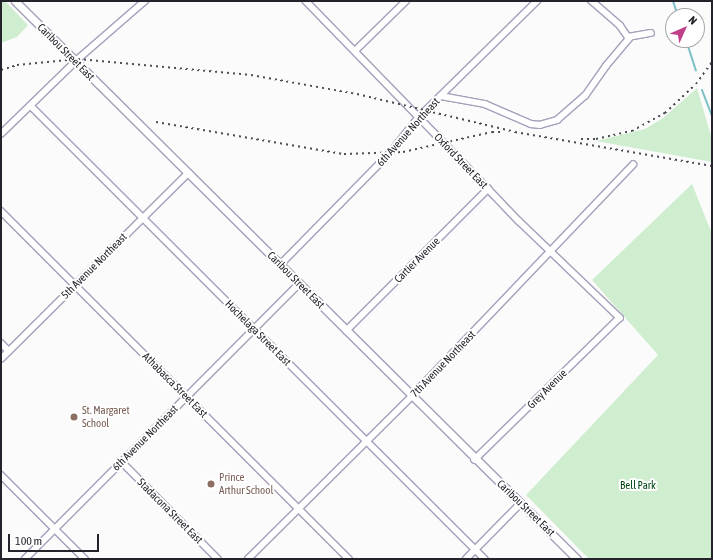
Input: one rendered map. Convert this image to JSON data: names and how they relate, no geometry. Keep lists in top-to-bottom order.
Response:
{
  "streets": {
    "street": [
      "Caribou Street East",
      "6th Avenue Northeast",
      "Oxford Street East",
      "Cartier Avenue",
      "5th Avenue Northeast",
      "Hochelaga Street East",
      "7th Avenue Northeast",
      "Athabasca Street East",
      "Grey Avenue",
      "Stadacona Street East"
    ]
  },
  "crossings": [
    ["Caribou Street East", "6th Avenue Northeast"],
    ["Caribou Street East", "Cartier Avenue"],
    ["Caribou Street East", "5th Avenue Northeast"],
    ["Caribou Street East", "7th Avenue Northeast"],
    ["Caribou Street East", "Grey Avenue"],
    ["6th Avenue Northeast", "Oxford Street East"],
    ["6th Avenue Northeast", "Hochelaga Street East"],
    ["6th Avenue Northeast", "Athabasca Street East"],
    ["6th Avenue Northeast", "Stadacona Street East"],
    ["Oxford Street East", "Cartier Avenue"],
    ["Oxford Street East", "7th Avenue Northeast"],
    ["Oxford Street East", "Grey Avenue"],
    ["5th Avenue Northeast", "Hochelaga Street East"],
    ["5th Avenue Northeast", "Athabasca Street East"],
    ["Hochelaga Street East", "7th Avenue Northeast"],
    ["7th Avenue Northeast", "Athabasca Street East"]
  ],
  "parks": ["Bell Park"],
  "places": ["St. Margaret School", "Prince Arthur School"],
  "scale_bar": "100 m",
  "north": "top right"
}
